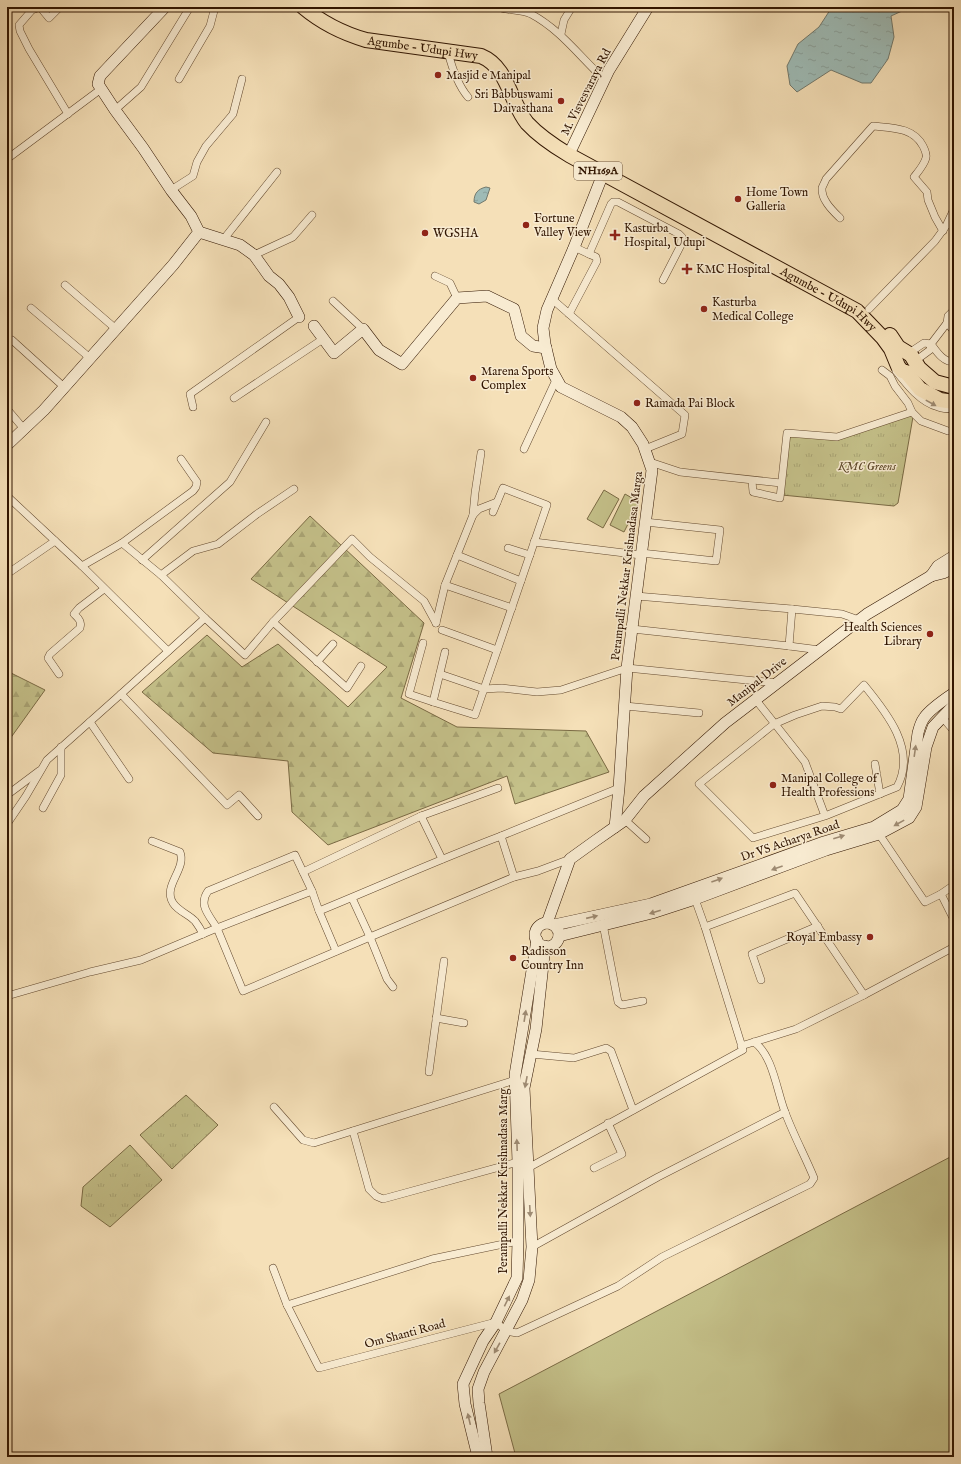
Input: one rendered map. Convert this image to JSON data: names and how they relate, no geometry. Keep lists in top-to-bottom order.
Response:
{
  "streets": {
    "highway": ["Agumbe - Udupi Hwy", "NH169A"],
    "street": [
      "M. Visvesvaraya Rd",
      "Perampalli Nekkar Krishnadasa Marga",
      "Manipal Drive",
      "Dr VS Acharya Road",
      "Perampalli Nekkar Krishnadasa Marg",
      "Om Shanti Road"
    ]
  },
  "crossings": [
    ["Agumbe - Udupi Hwy", "M. Visvesvaraya Rd"],
    ["Agumbe - Udupi Hwy", "NH169A"],
    ["Perampalli Nekkar Krishnadasa Marga", "Manipal Drive"],
    ["Perampalli Nekkar Krishnadasa Marg", "Om Shanti Road"]
  ],
  "parks": ["KMC Greens"],
  "places": {
    "other": [
      "Masjid e Manipal",
      "Sri Babbuswami Daivasthana",
      "Home Town Galleria",
      "Fortune Valley View",
      "WGSHA",
      "Kasturba Medical College",
      "Marena Sports Complex",
      "Ramada Pai Block",
      "Health Sciences Library",
      "Manipal College of Health Professions",
      "Royal Embassy",
      "Radisson Country Inn"
    ],
    "health": ["Kasturba Hospital, Udupi", "KMC Hospital"]
  }
}
